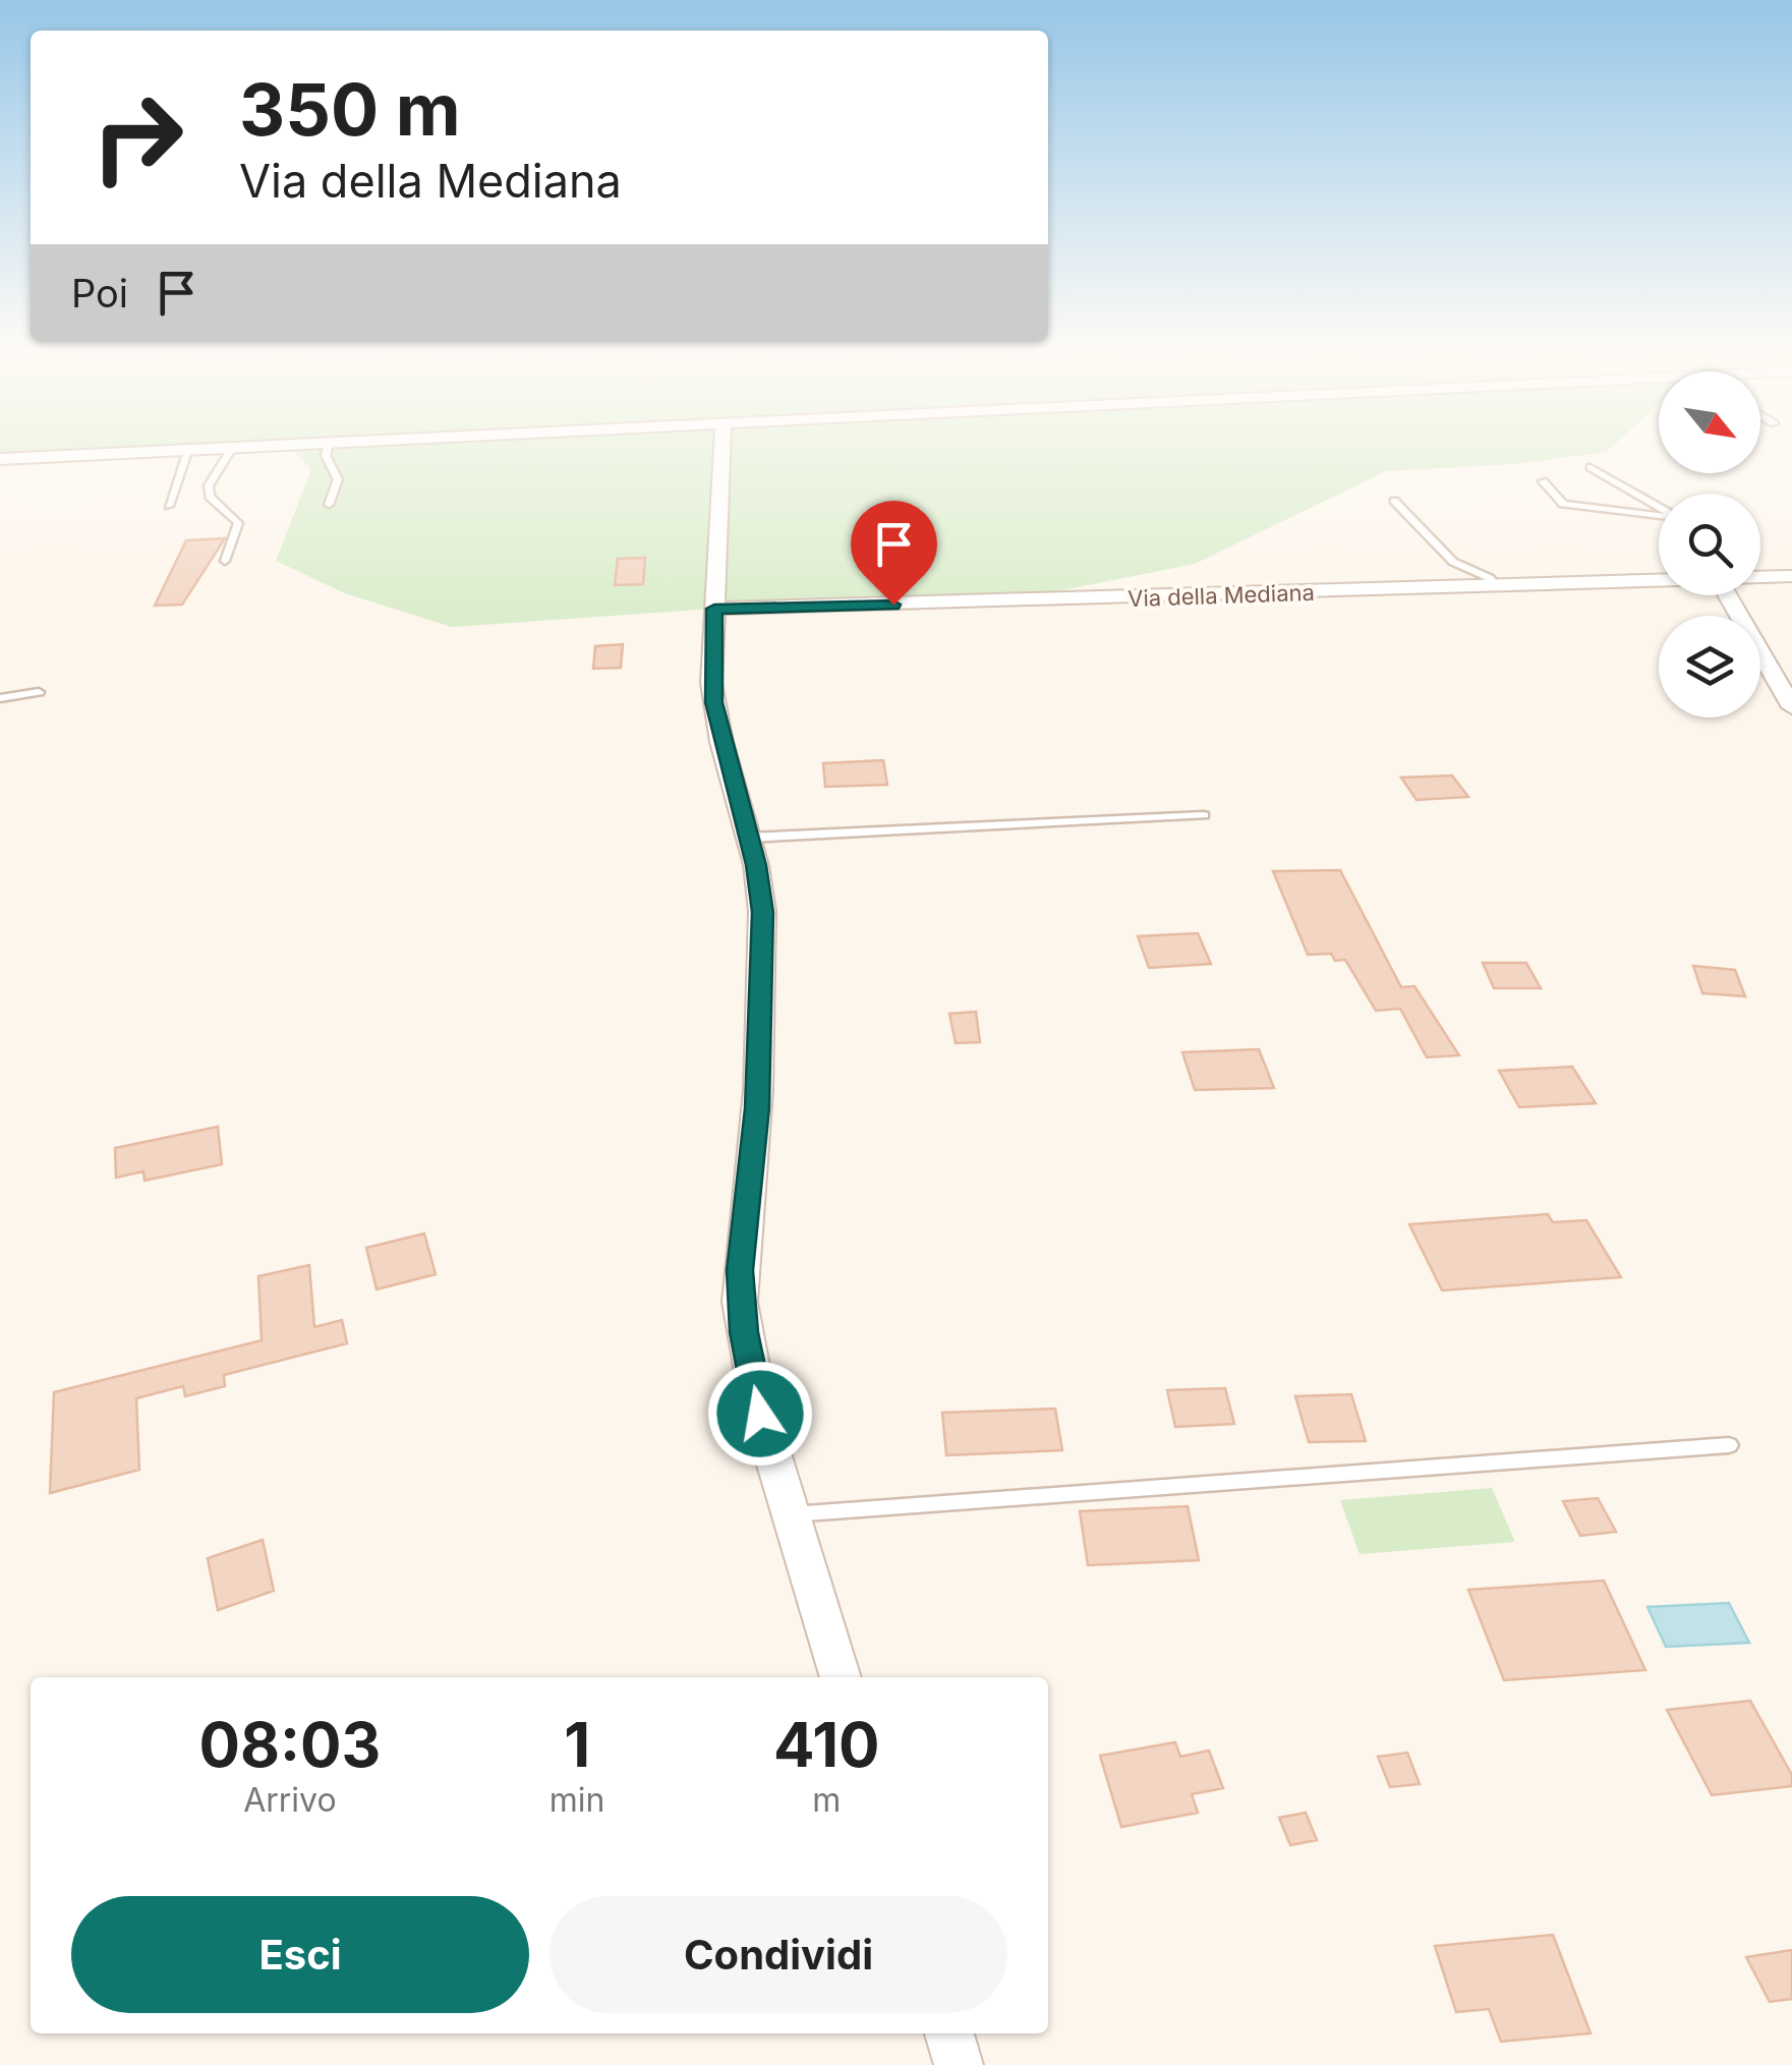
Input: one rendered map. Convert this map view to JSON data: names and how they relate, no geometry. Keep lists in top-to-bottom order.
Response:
{
  "streets": {
    "street": ["Via della Mediana"]
  },
  "north": "bottom right",
  "page": {
    "turn": ["350 m", "Via della Mediana"],
    "then": "Poi",
    "eta": [
      "08:03",
      "Arrivo",
      "1",
      "min",
      "410",
      "m"
    ],
    "buttons": ["Esci", "Condividi"]
  }
}
